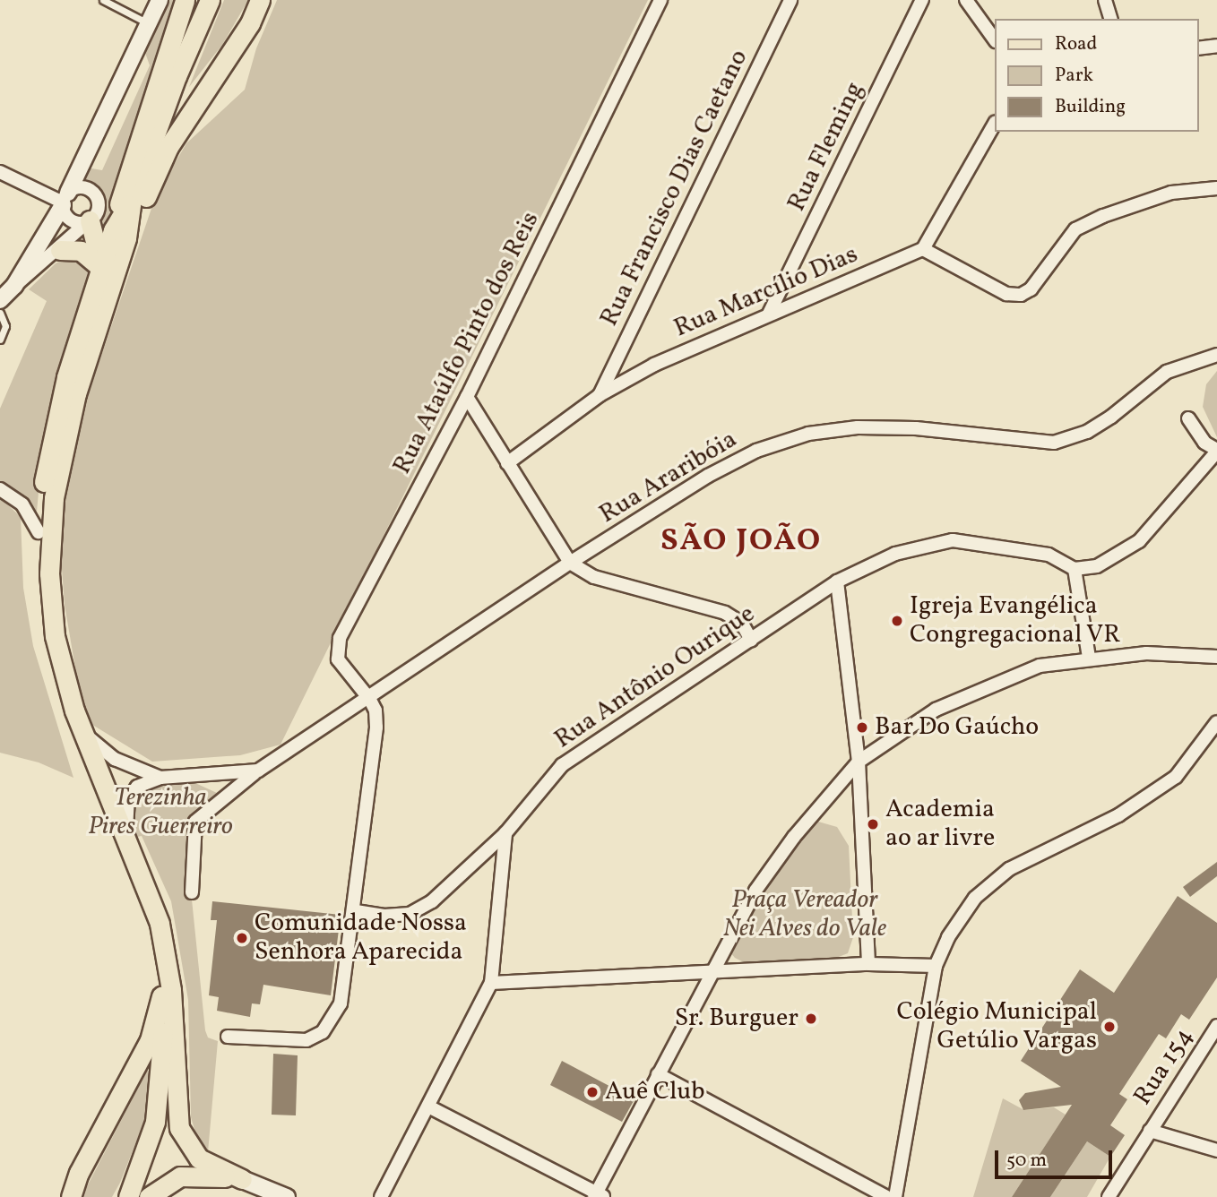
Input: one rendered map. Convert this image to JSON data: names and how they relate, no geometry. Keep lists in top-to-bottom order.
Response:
{
  "streets": {
    "street": [
      "Rua Fleming",
      "Rua Francisco Dias Caetano",
      "Rua Marcílio Dias",
      "Rua Ataúlfo Pinto dos Reis",
      "Rua Araribóia",
      "Rua Antônio Ourique",
      "Rua 154"
    ]
  },
  "crossings": [
    ["Rua Fleming", "Rua Marcílio Dias"],
    ["Rua Francisco Dias Caetano", "Rua Marcílio Dias"],
    ["Rua Ataúlfo Pinto dos Reis", "Rua Araribóia"]
  ],
  "districts": ["SÃO JOÃO"],
  "parks": ["Terezinha Pires Guerreiro", "Praça Vereador Nei Alves do Vale"],
  "places": [
    "Igreja Evangélica Congregacional VR",
    "Bar Do Gaúcho",
    "Academia ao ar livre",
    "Comunidade Nossa Senhora Aparecida",
    "Sr. Burguer",
    "Colégio Municipal Getúlio Vargas",
    "Auê Club"
  ],
  "legend": ["Road", "Park", "Building"],
  "scale_bar": "50 m"
}
